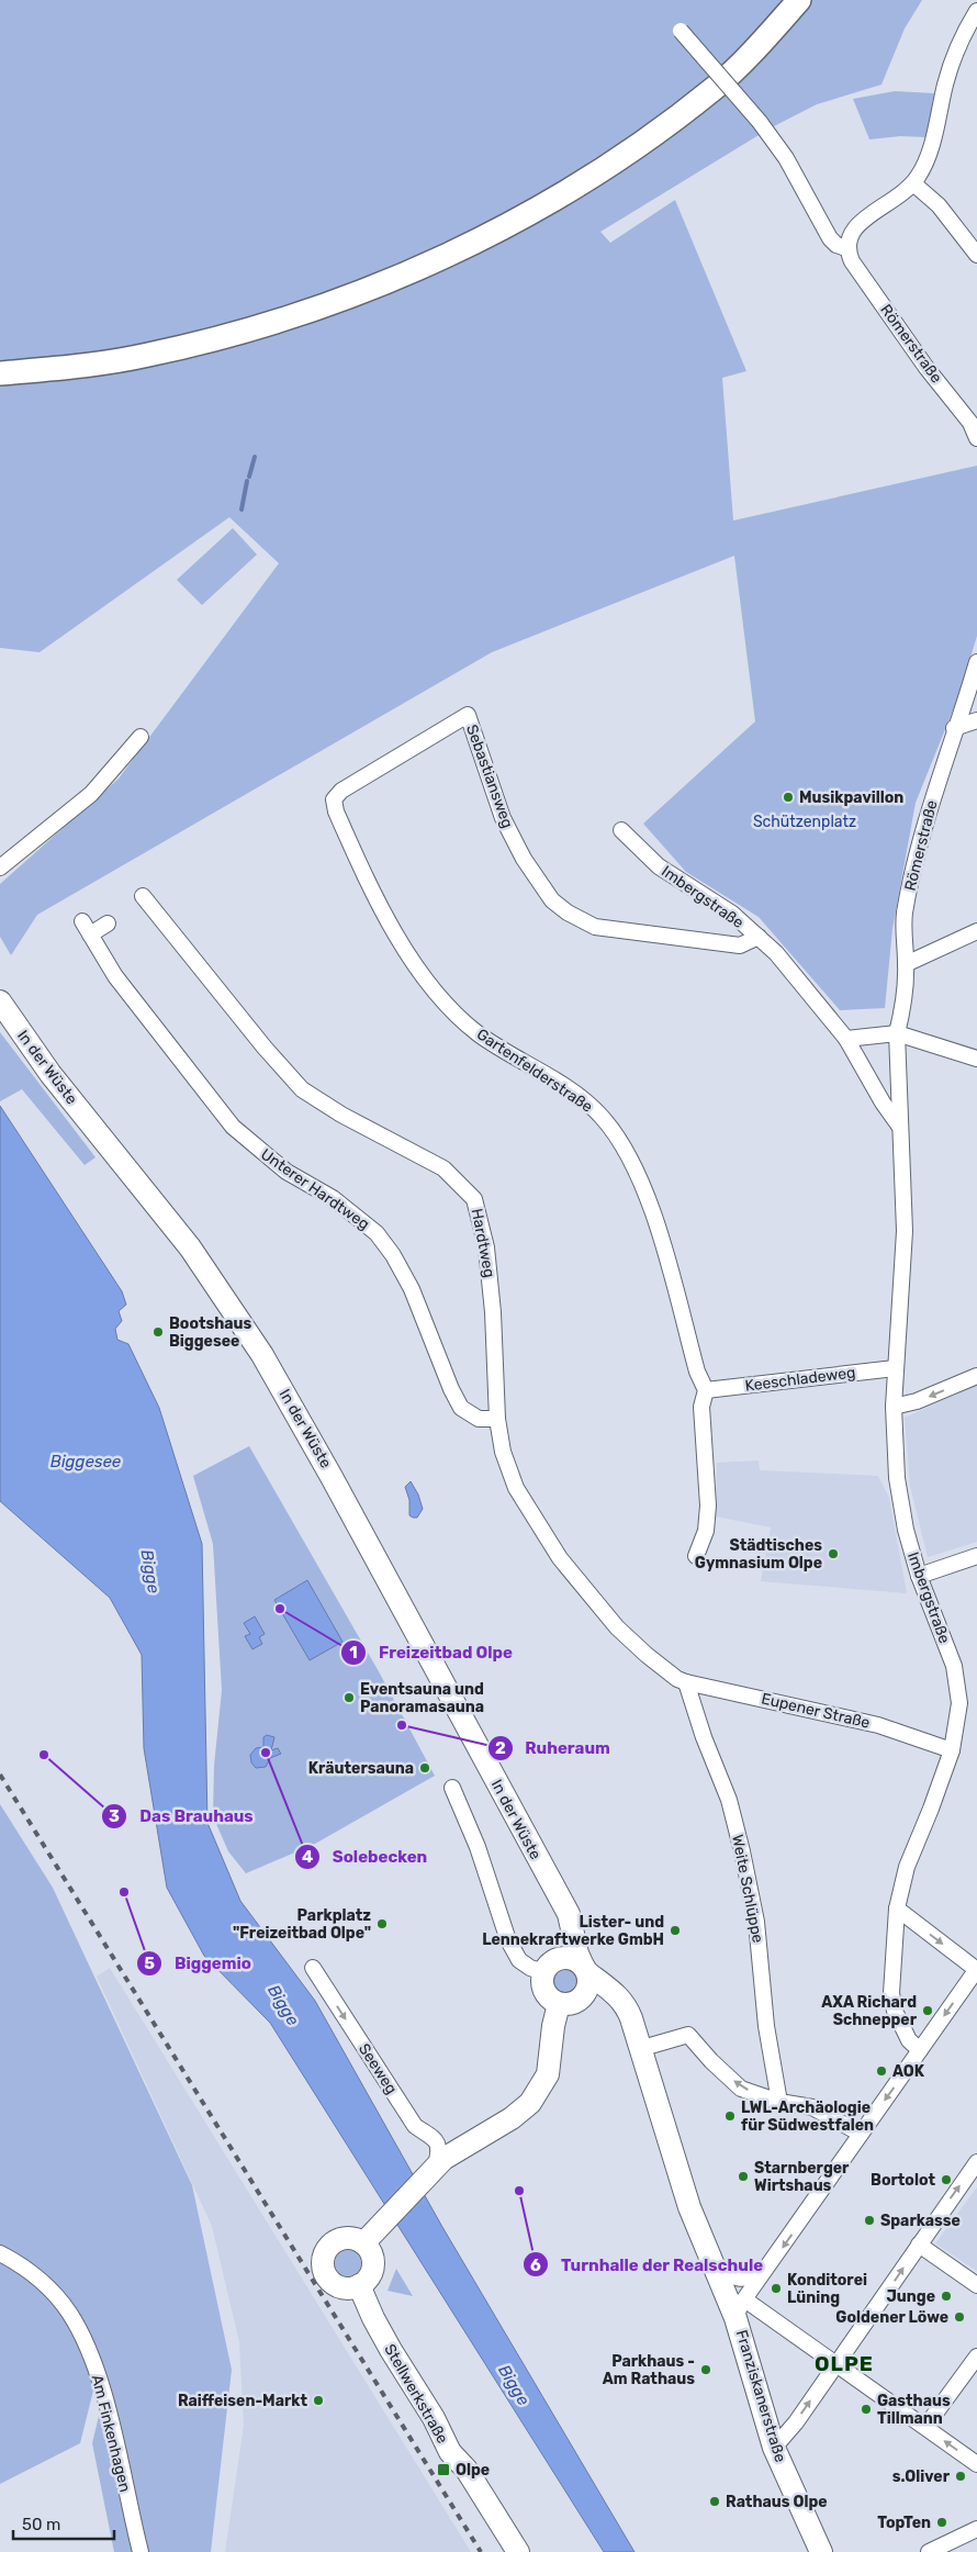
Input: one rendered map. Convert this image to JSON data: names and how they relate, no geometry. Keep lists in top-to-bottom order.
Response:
{
  "streets": {
    "main road": ["In der Wüste", "Stellwerkstraße", "Franziskanerstraße"],
    "street": [
      "Römerstraße",
      "Sebastiansweg",
      "Imbergstraße",
      "Gartenfelderstraße",
      "Unterer Hardtweg",
      "Hardtweg",
      "Keeschladeweg",
      "Eupener Straße",
      "Weite Schlüppe",
      "Seeweg",
      "Am Finkenhagen"
    ]
  },
  "crossings": [
    ["Römerstraße", "Imbergstraße"],
    ["Sebastiansweg", "Imbergstraße"],
    ["Sebastiansweg", "Gartenfelderstraße"],
    ["Imbergstraße", "Keeschladeweg"],
    ["Imbergstraße", "Eupener Straße"],
    ["Gartenfelderstraße", "Keeschladeweg"],
    ["Unterer Hardtweg", "Hardtweg"],
    ["Hardtweg", "Eupener Straße"],
    ["Hardtweg", "Weite Schlüppe"],
    ["Eupener Straße", "Weite Schlüppe"]
  ],
  "one_way": ["Seeweg"],
  "districts": ["OLPE"],
  "water": ["Biggesee", "Bigge"],
  "parks": ["Schützenplatz"],
  "places": {
    "other": [
      "Musikpavillon",
      "Bootshaus Biggesee",
      "Städtisches Gymnasium Olpe",
      "Freizeitbad Olpe",
      "Eventsauna und Panoramasauna",
      "Ruheraum",
      "Solebecken",
      "Das Brauhaus",
      "Kräutersauna",
      "Biggemio",
      "Parkplatz \"Freizeitbad Olpe\"",
      "Lister- und Lennekraftwerke GmbH",
      "AXA Richard Schnepper",
      "AOK",
      "LWL-Archäologie für Südwestfalen",
      "Starnberger Wirtshaus",
      "Bortolot",
      "Turnhalle der Realschule",
      "Sparkasse",
      "Konditorei Lüning",
      "Junge",
      "Goldener Löwe",
      "Parkhaus - Am Rathaus",
      "Raiffeisen-Markt",
      "Gasthaus Tillmann",
      "s.Oliver",
      "Rathaus Olpe",
      "TopTen"
    ],
    "transit": ["Olpe"]
  },
  "scale_bar": "50 m"
}
